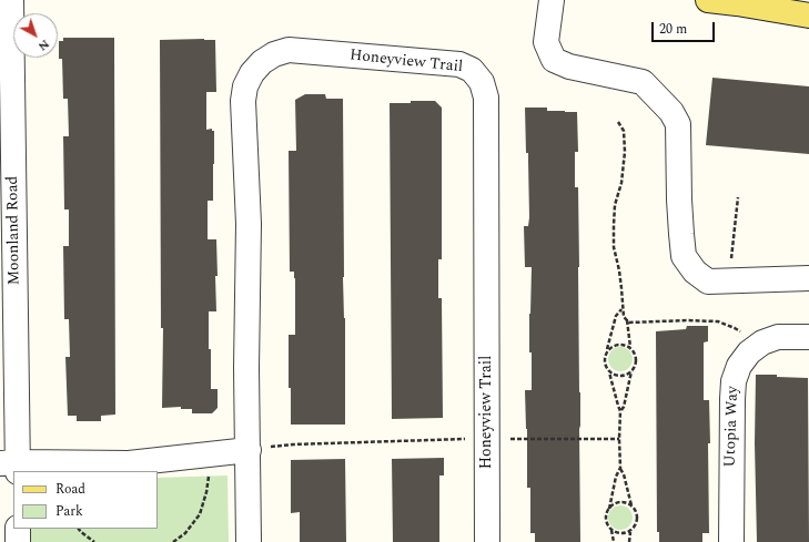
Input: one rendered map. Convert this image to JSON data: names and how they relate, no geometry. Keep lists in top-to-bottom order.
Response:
{
  "streets": {
    "street": ["Honeyview Trail", "Moonland Road", "Utopia Way"]
  },
  "legend": ["Road", "Park"],
  "scale_bar": "20 m",
  "north": "bottom right"
}
